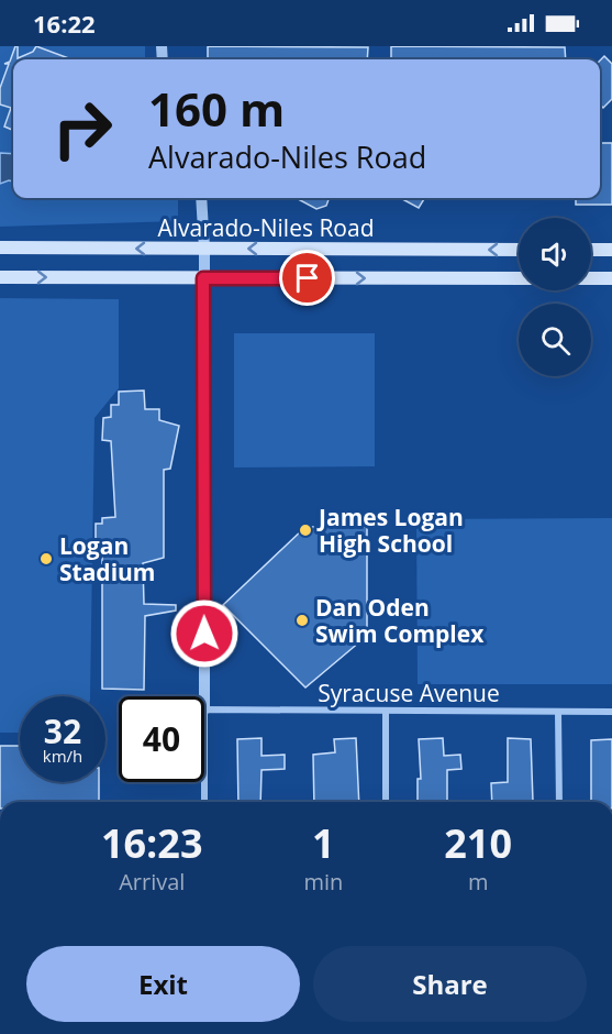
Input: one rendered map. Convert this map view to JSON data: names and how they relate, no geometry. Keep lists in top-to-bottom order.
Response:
{
  "streets": {
    "main road": ["Alvarado-Niles Road"],
    "street": ["Syracuse Avenue"]
  },
  "places": ["James Logan High School", "Logan Stadium", "Dan Oden Swim Complex"],
  "page": {
    "status": "16:22",
    "turn": ["160 m", "Alvarado-Niles Road"],
    "speed": "32 km/h",
    "limit": "40",
    "eta": [
      "16:23",
      "Arrival",
      "1",
      "min",
      "210",
      "m"
    ],
    "buttons": ["Exit", "Share"]
  }
}
